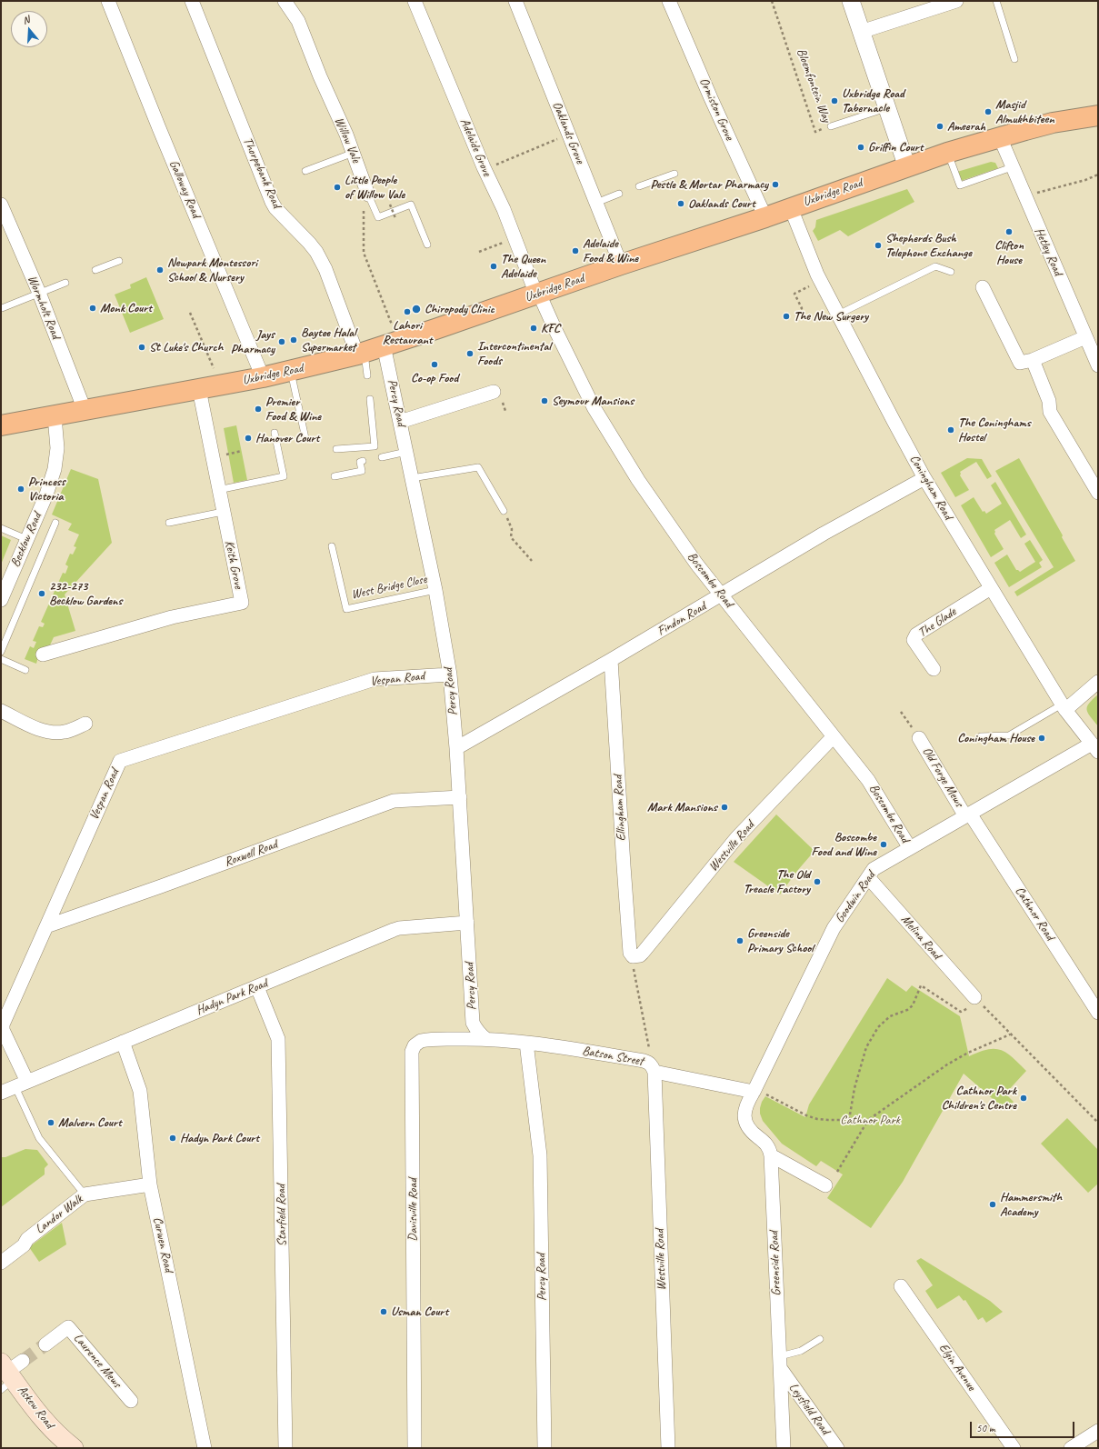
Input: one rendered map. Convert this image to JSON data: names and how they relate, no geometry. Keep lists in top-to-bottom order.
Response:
{
  "streets": {
    "main road": ["Uxbridge Road", "Askew Road"],
    "street": [
      "Ormiston Grove",
      "Oaklands Grove",
      "Willow Vale",
      "Adelaide Grove",
      "Thorpebank Road",
      "Galloway Road",
      "Hetley Road",
      "Wormholt Road",
      "Percy Road",
      "Coningham Road",
      "Becklow Road",
      "Keith Grove",
      "Boscombe Road",
      "Findon Road",
      "The Glade",
      "Vespan Road",
      "Old Forge Mews",
      "Ellingham Road",
      "Westville Road",
      "Roxwell Road",
      "Goodwin Road",
      "Cathnor Road",
      "Melina Road",
      "Hadyn Park Road",
      "Batson Street",
      "Davisville Road",
      "Landor Walk",
      "Starfield Road",
      "Curwen Road",
      "Greenside Road",
      "Laurence Mews",
      "Elgin Avenue",
      "Leysfield Road"
    ],
    "lane": ["Bloemfontein Way", "West Bridge Close"]
  },
  "crossings": [
    ["Ormiston Grove", "Uxbridge Road"],
    ["Oaklands Grove", "Uxbridge Road"],
    ["Adelaide Grove", "Uxbridge Road"],
    ["Adelaide Grove", "Boscombe Road"],
    ["Thorpebank Road", "Uxbridge Road"],
    ["Galloway Road", "Uxbridge Road"],
    ["Uxbridge Road", "Hetley Road"],
    ["Uxbridge Road", "Wormholt Road"],
    ["Uxbridge Road", "Percy Road"],
    ["Uxbridge Road", "Coningham Road"],
    ["Uxbridge Road", "Becklow Road"],
    ["Uxbridge Road", "Keith Grove"],
    ["Uxbridge Road", "Boscombe Road"],
    ["Percy Road", "West Bridge Close"],
    ["Percy Road", "Findon Road"],
    ["Percy Road", "Vespan Road"],
    ["Percy Road", "Roxwell Road"],
    ["Percy Road", "Hadyn Park Road"],
    ["Percy Road", "Batson Street"],
    ["Percy Road", "Davisville Road"],
    ["Coningham Road", "Findon Road"],
    ["Coningham Road", "The Glade"],
    ["Coningham Road", "Goodwin Road"],
    ["Boscombe Road", "Findon Road"],
    ["Boscombe Road", "Westville Road"],
    ["Boscombe Road", "Goodwin Road"],
    ["Findon Road", "Ellingham Road"],
    ["Vespan Road", "Roxwell Road"],
    ["Vespan Road", "Hadyn Park Road"],
    ["Old Forge Mews", "Goodwin Road"],
    ["Old Forge Mews", "Cathnor Road"],
    ["Ellingham Road", "Westville Road"],
    ["Westville Road", "Batson Street"],
    ["Goodwin Road", "Cathnor Road"],
    ["Goodwin Road", "Melina Road"],
    ["Goodwin Road", "Batson Street"],
    ["Goodwin Road", "Greenside Road"],
    ["Hadyn Park Road", "Starfield Road"],
    ["Hadyn Park Road", "Curwen Road"],
    ["Batson Street", "Davisville Road"],
    ["Batson Street", "Greenside Road"],
    ["Landor Walk", "Curwen Road"],
    ["Greenside Road", "Leysfield Road"]
  ],
  "parks": ["Cathnor Park"],
  "places": [
    "Uxbridge Road Tabernacle",
    "Masjid Almukhbiteen",
    "Ameerah",
    "Griffin Court",
    "Pestle & Mortar Pharmacy",
    "Little People of Willow Vale",
    "Oaklands Court",
    "Clifton House",
    "Shepherds Bush Telephone Exchange",
    "Adelaide Food & Wine",
    "The Queen Adelaide",
    "Newpark Montessori School & Nursery",
    "Monk Court",
    "Chiropody Clinic",
    "Lahori Restaurant",
    "The New Surgery",
    "KFC",
    "Baytee Halal Supermarket",
    "Jays Pharmacy",
    "St Luke's Church",
    "Intercontinental Foods",
    "Co-op Food",
    "Seymour Mansions",
    "Premier Food & Wine",
    "The Coninghams Hostel",
    "Hanover Court",
    "Princess Victoria",
    "232-273 Becklow Gardens",
    "Coningham House",
    "Mark Mansions",
    "Boscombe Food and Wine",
    "The Old Treacle Factory",
    "Greenside Primary School",
    "Cathnor Park Children's Centre",
    "Malvern Court",
    "Hadyn Park Court",
    "Hammersmith Academy",
    "Usman Court"
  ],
  "scale_bar": "50 m",
  "north": "top"
}
